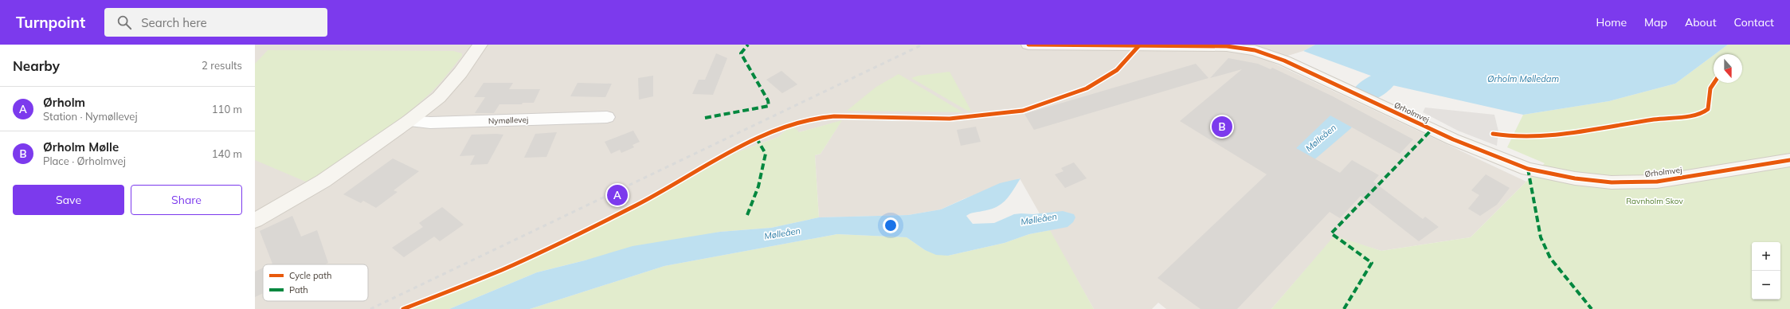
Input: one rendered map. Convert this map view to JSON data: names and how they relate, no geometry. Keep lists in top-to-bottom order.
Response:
{
  "streets": {
    "street": ["Ørholmvej", "Nymøllevej"]
  },
  "water": ["Ørholm Mølledam", "Mølleåen"],
  "parks": ["Ravnholm Skov"],
  "legend": ["Cycle path", "Path"],
  "north": "bottom",
  "page": {
    "header": "Turnpoint",
    "search": "Search here",
    "nav": [
      "Home",
      "Map",
      "About",
      "Contact"
    ],
    "heading": ["Nearby", "2 results"],
    "list": [
      {
        "mark": "A",
        "name": "Ørholm",
        "note": "Station · Nymøllevej",
        "value": "110 m"
      },
      {
        "mark": "B",
        "name": "Ørholm Mølle",
        "note": "Place · Ørholmvej",
        "value": "140 m"
      }
    ],
    "pins": ["B", "A"],
    "buttons": ["Save", "Share"],
    "map_buttons": ["+", "−"]
  }
}
